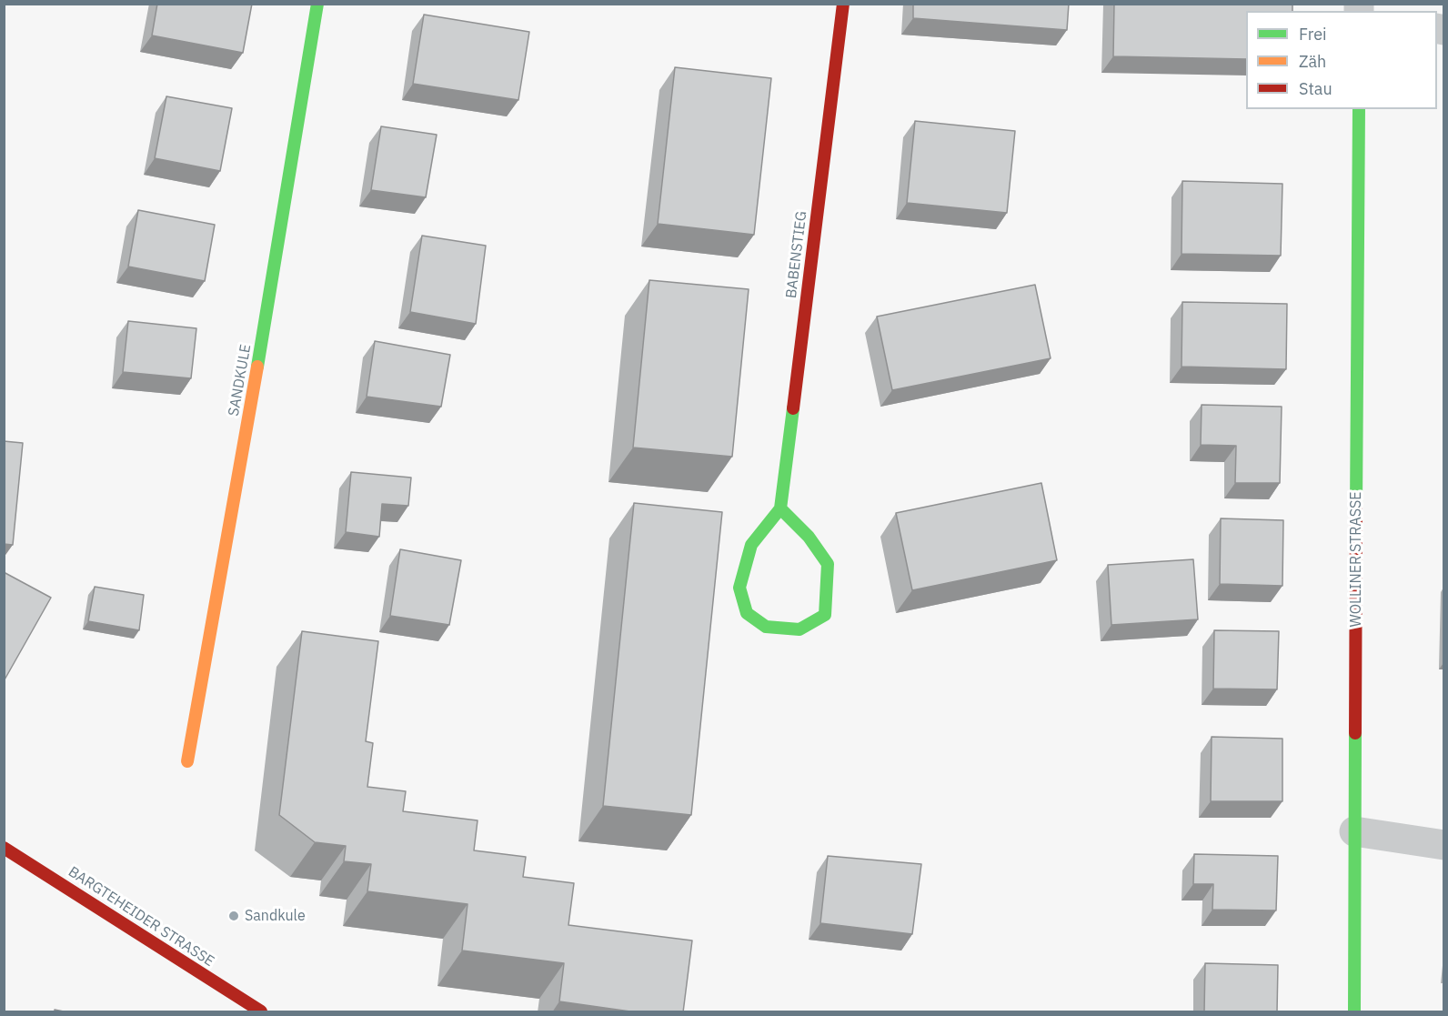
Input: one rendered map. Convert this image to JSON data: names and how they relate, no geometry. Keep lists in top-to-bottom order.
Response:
{
  "streets": {
    "street": [
      "BABENSTIEG",
      "SANDKULE",
      "WOLLINER STRASSE",
      "BARGTEHEIDER STRASSE"
    ]
  },
  "places": ["Sandkule"],
  "legend": ["Frei", "Zäh", "Stau"]
}
